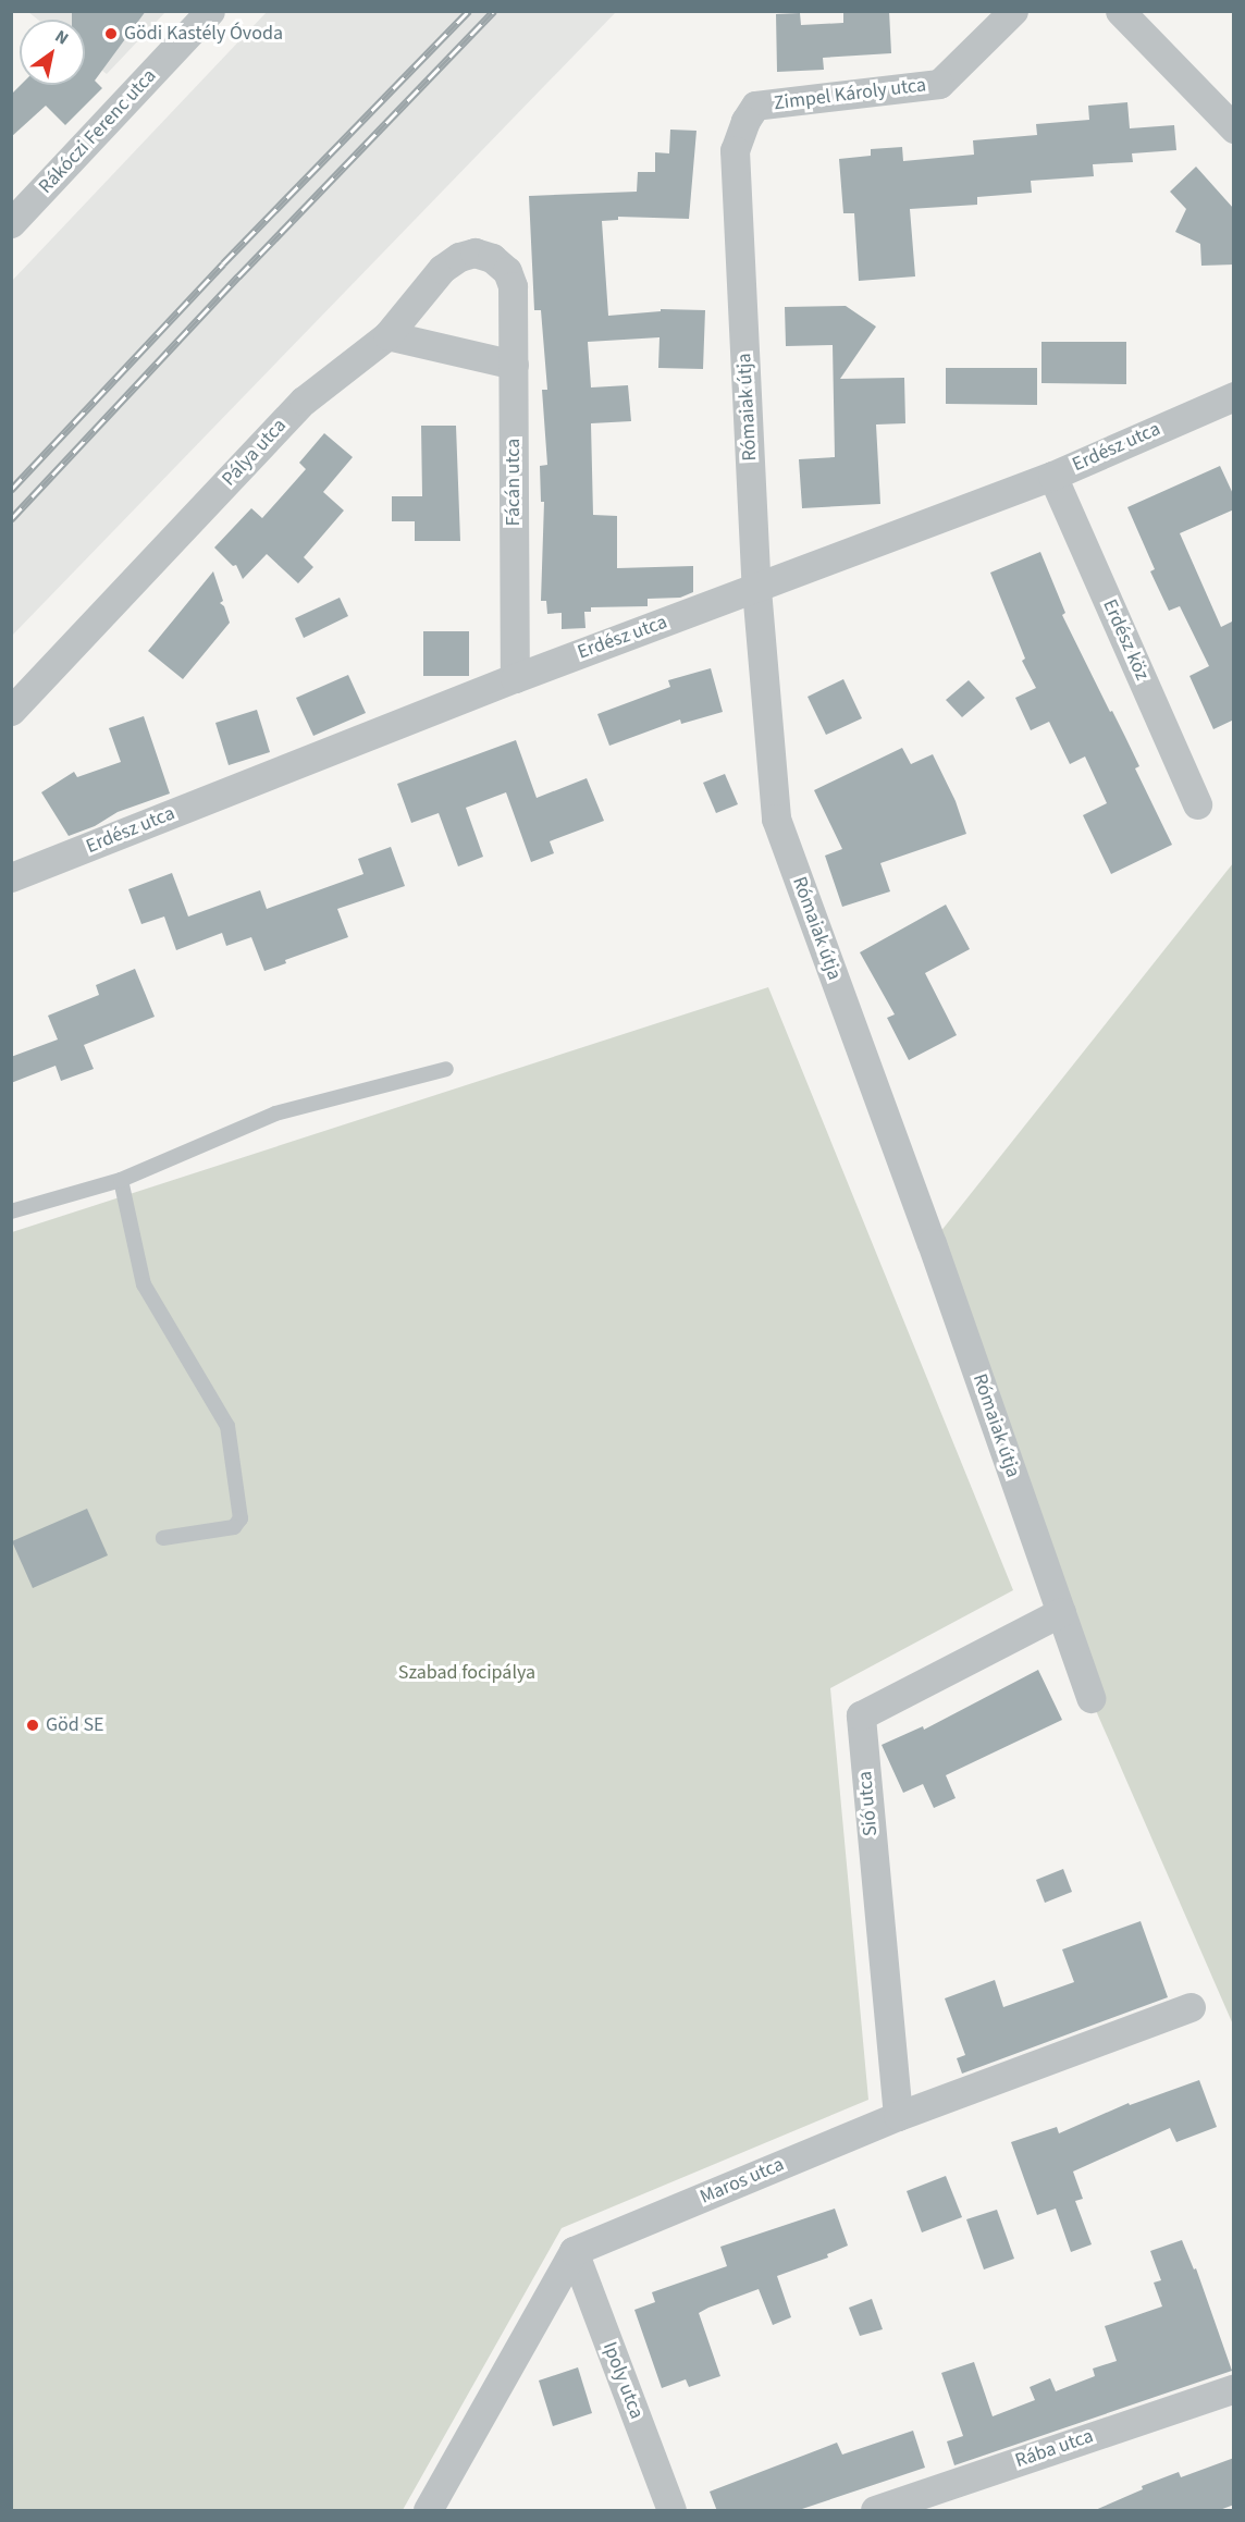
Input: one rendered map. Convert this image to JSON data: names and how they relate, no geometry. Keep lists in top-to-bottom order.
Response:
{
  "streets": {
    "street": [
      "Zimpel Károly utca",
      "Rákóczi Ferenc utca",
      "Rómaiak útja",
      "Erdész utca",
      "Pálya utca",
      "Fácán utca",
      "Erdész köz",
      "Sió utca",
      "Maros utca",
      "Ipoly utca",
      "Rába utca"
    ]
  },
  "crossings": [
    ["Zimpel Károly utca", "Rómaiak útja"],
    ["Rómaiak útja", "Erdész utca"],
    ["Rómaiak útja", "Sió utca"],
    ["Erdész utca", "Fácán utca"],
    ["Erdész utca", "Erdész köz"],
    ["Pálya utca", "Fácán utca"],
    ["Sió utca", "Maros utca"],
    ["Maros utca", "Ipoly utca"]
  ],
  "parks": ["Szabad focipálya"],
  "places": ["Gödi Kastély Óvoda", "Göd SE"],
  "north": "top right"
}
